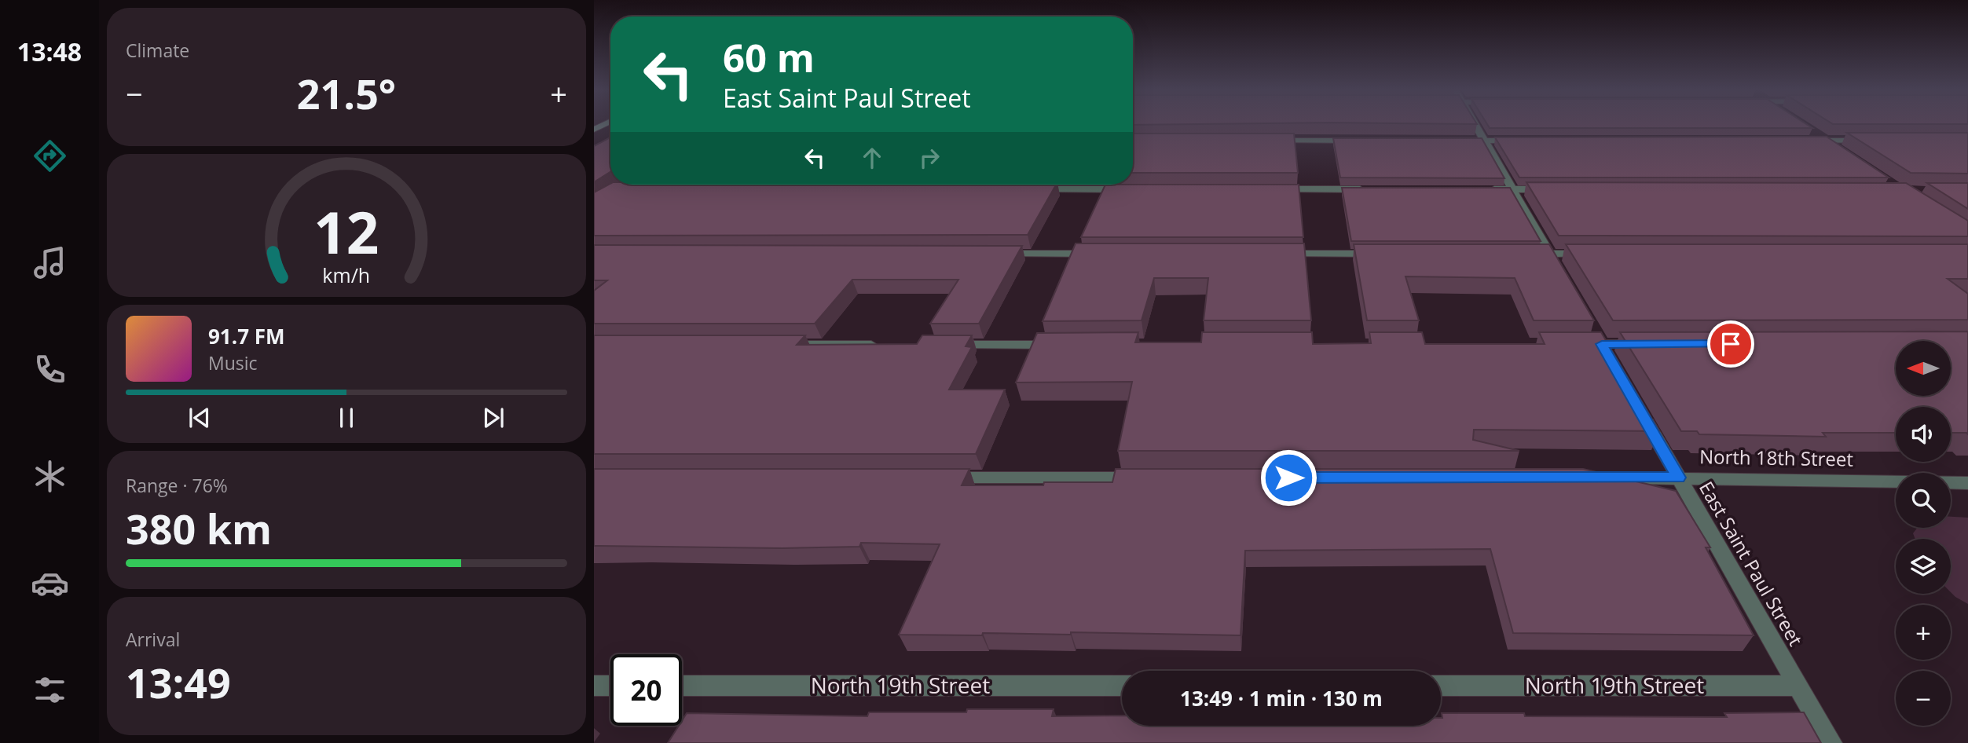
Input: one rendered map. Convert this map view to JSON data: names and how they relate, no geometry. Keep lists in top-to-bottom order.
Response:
{
  "streets": {
    "lane": ["North 18th Street", "East Saint Paul Street", "North 19th Street"]
  },
  "crossings": [
    ["North 18th Street", "East Saint Paul Street"],
    ["East Saint Paul Street", "North 19th Street"]
  ],
  "north": "left",
  "page": {
    "tabs": "13:48",
    "tile": [
      "Climate",
      ["Range · 76%", "380 km"],
      ["Arrival", "13:49"]
    ],
    "turn": ["60 m", "East Saint Paul Street"],
    "heat": ["−", "21.5°", "+"],
    "song": ["91.7 FM", "Music"],
    "map_buttons": ["+", "−"],
    "limit": "20",
    "trip": "13:49 · 1 min · 130 m",
    "gauge": ["12", "km/h"]
  }
}
